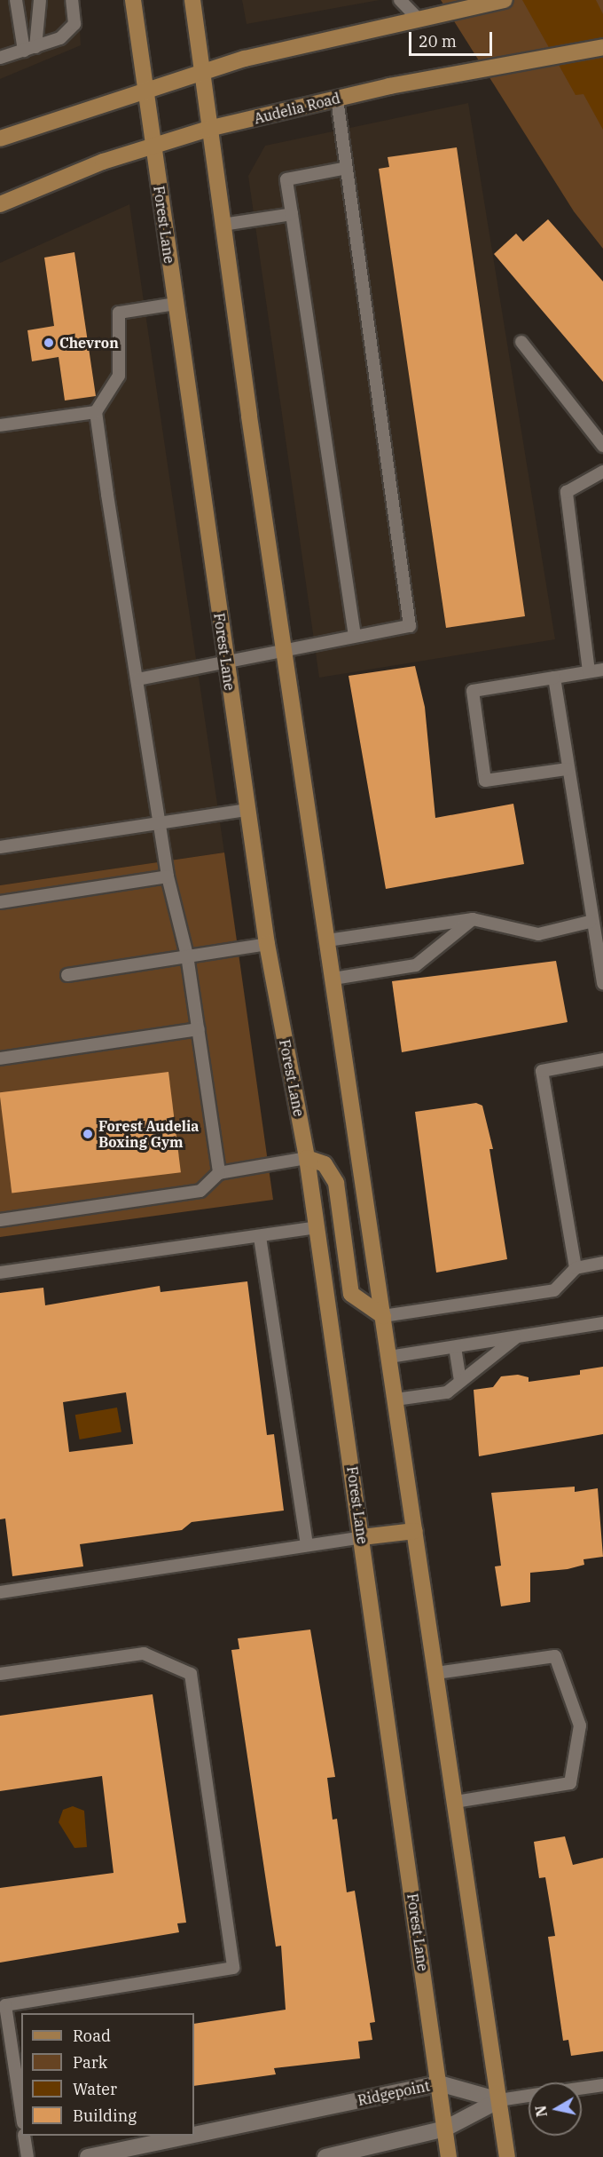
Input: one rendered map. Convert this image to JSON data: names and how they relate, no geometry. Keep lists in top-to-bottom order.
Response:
{
  "streets": {
    "main road": ["Audelia Road", "Forest Lane"],
    "street": ["Ridgepoint"]
  },
  "crossings": [
    ["Audelia Road", "Forest Lane"],
    ["Forest Lane", "Ridgepoint"]
  ],
  "places": ["Chevron", "Forest Audelia Boxing Gym"],
  "legend": [
    "Road",
    "Park",
    "Water",
    "Building"
  ],
  "scale_bar": "20 m",
  "north": "left"
}
